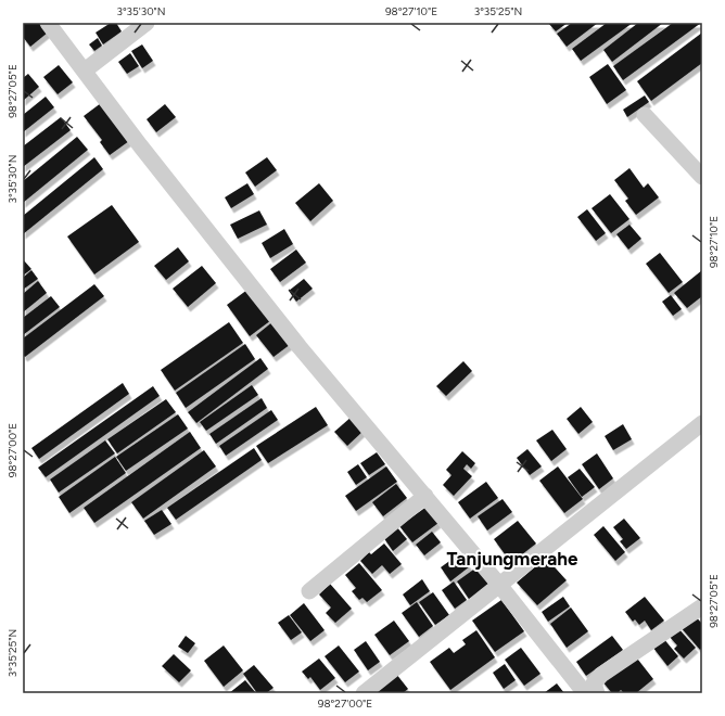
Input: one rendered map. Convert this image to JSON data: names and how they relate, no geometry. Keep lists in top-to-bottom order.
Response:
{
  "districts": ["Tanjungmerahe"],
  "coordinates": [
    "3°35'30\"N",
    "98°27'10\"E",
    "3°35'25\"N",
    "98°27'05\"E",
    "98°27'00\"E"
  ]
}
